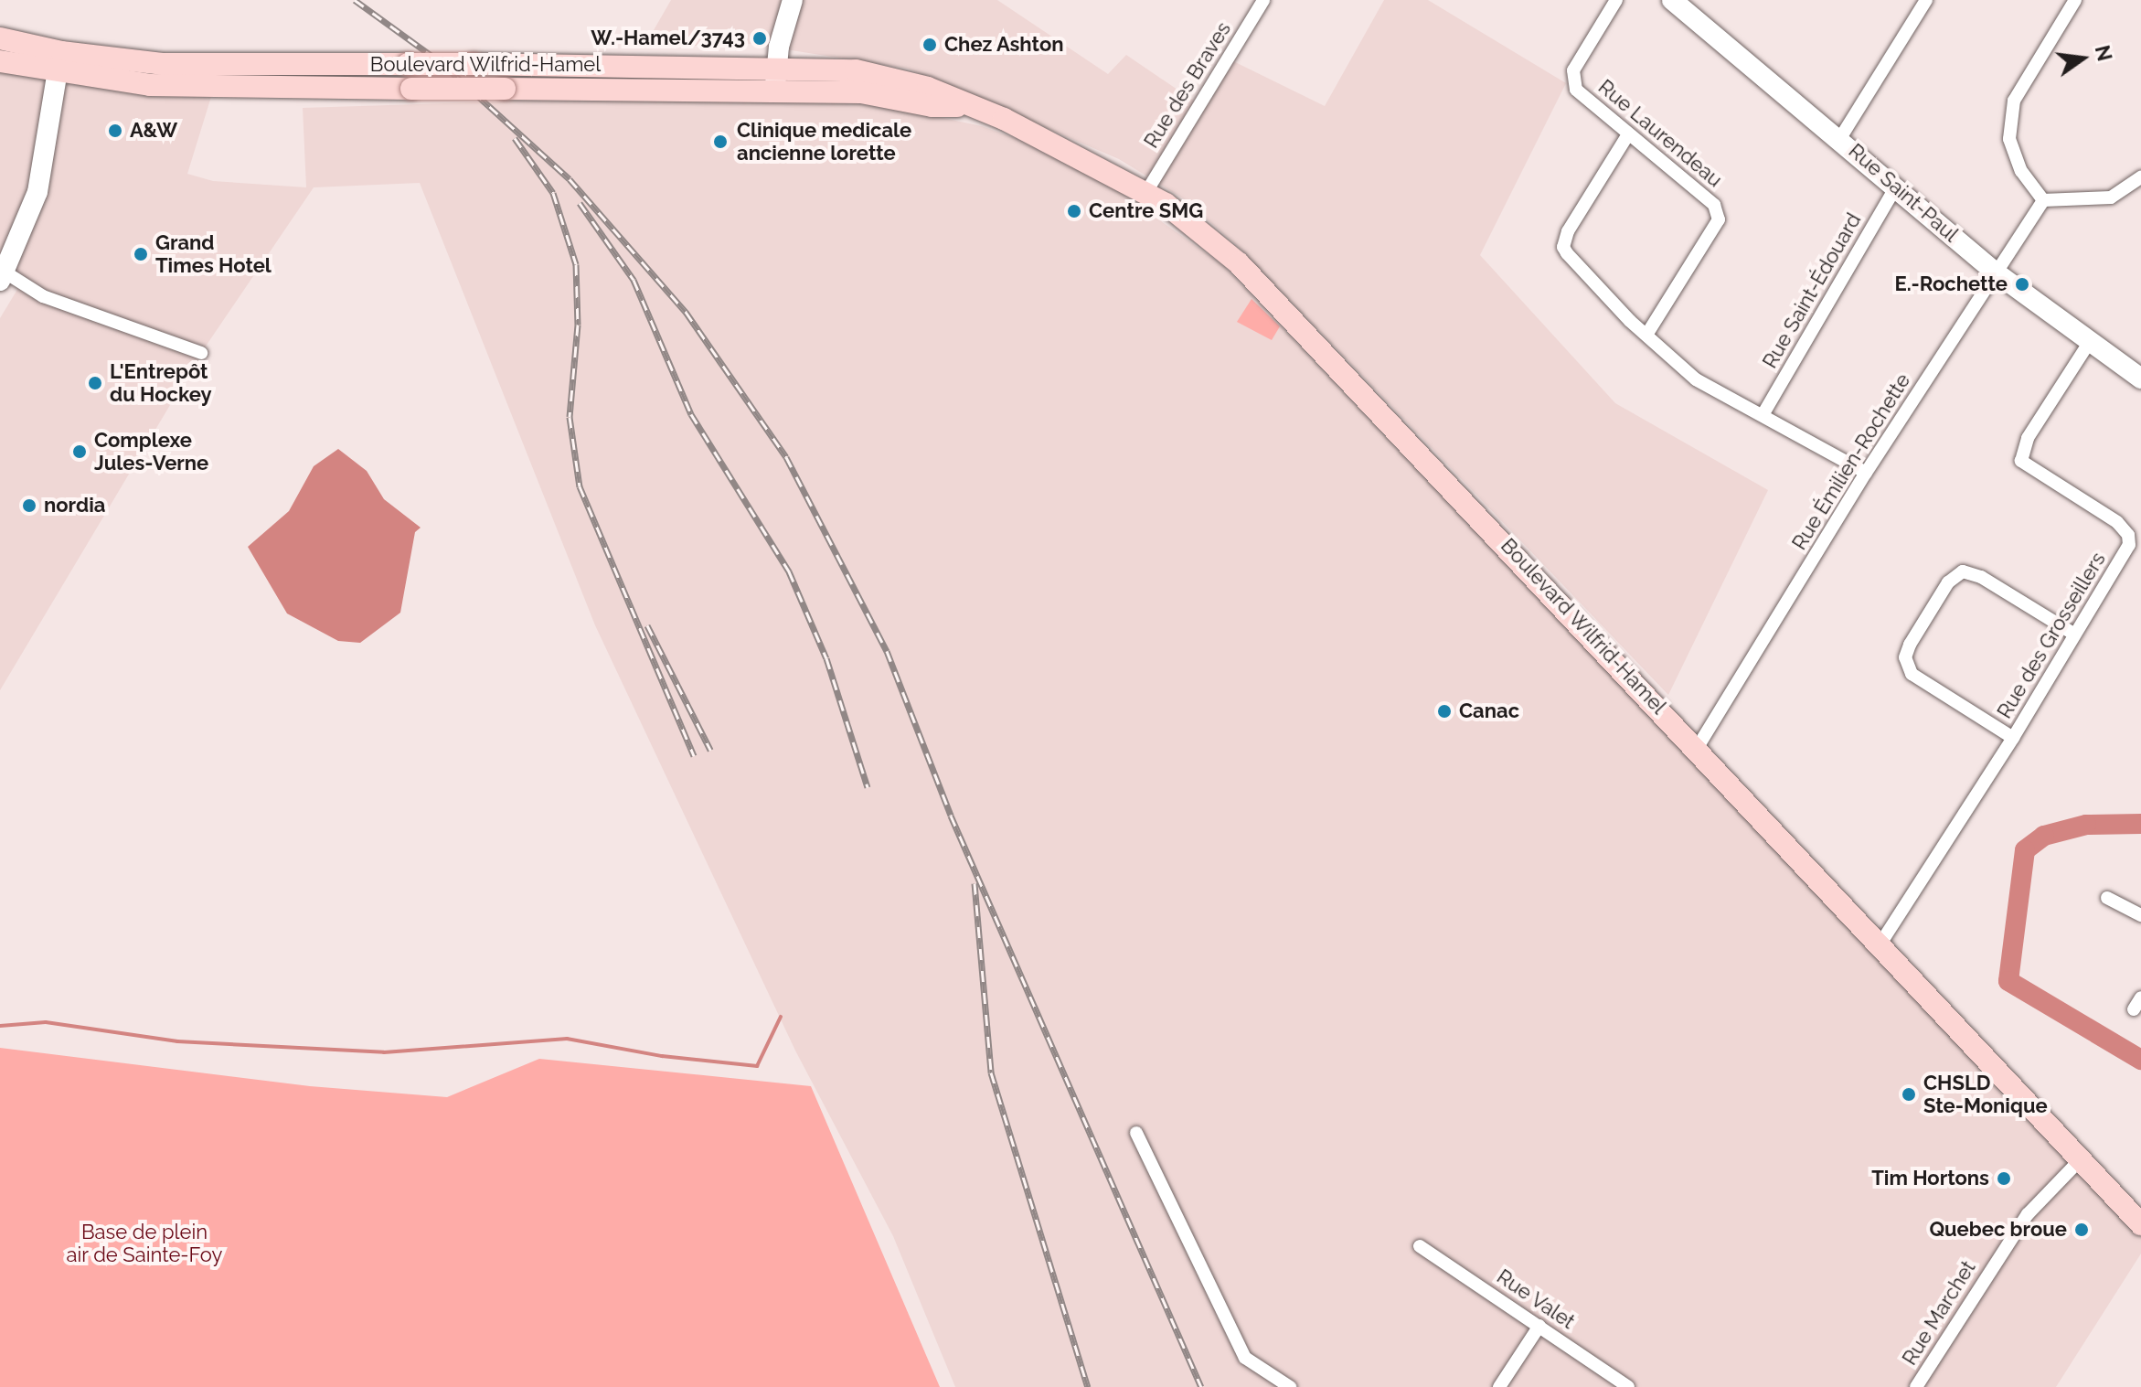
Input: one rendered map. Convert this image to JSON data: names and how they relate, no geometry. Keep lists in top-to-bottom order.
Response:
{
  "streets": {
    "main road": ["Boulevard Wilfrid-Hamel"],
    "street": [
      "Rue des Braves",
      "Rue Laurendeau",
      "Rue Saint-Paul",
      "Rue Saint-Édouard",
      "Rue Émilien-Rochette",
      "Rue des Grosseillers",
      "Rue Valet",
      "Rue Marchet"
    ]
  },
  "crossings": [
    ["Boulevard Wilfrid-Hamel", "Rue des Braves"],
    ["Boulevard Wilfrid-Hamel", "Rue Émilien-Rochette"],
    ["Boulevard Wilfrid-Hamel", "Rue des Grosseillers"],
    ["Boulevard Wilfrid-Hamel", "Rue Marchet"],
    ["Rue Saint-Paul", "Rue Saint-Édouard"],
    ["Rue Saint-Paul", "Rue Émilien-Rochette"],
    ["Rue Saint-Paul", "Rue des Grosseillers"]
  ],
  "parks": ["Base de plein air de Sainte-Foy"],
  "places": [
    "W.-Hamel/3743",
    "Chez Ashton",
    "A&W",
    "Clinique medicale ancienne lorette",
    "Centre SMG",
    "Grand Times Hotel",
    "E.-Rochette",
    "L'Entrepôt du Hockey",
    "Complexe Jules-Verne",
    "nordia",
    "Canac",
    "CHSLD Ste-Monique",
    "Tim Hortons",
    "Quebec broue"
  ],
  "north": "right"
}
